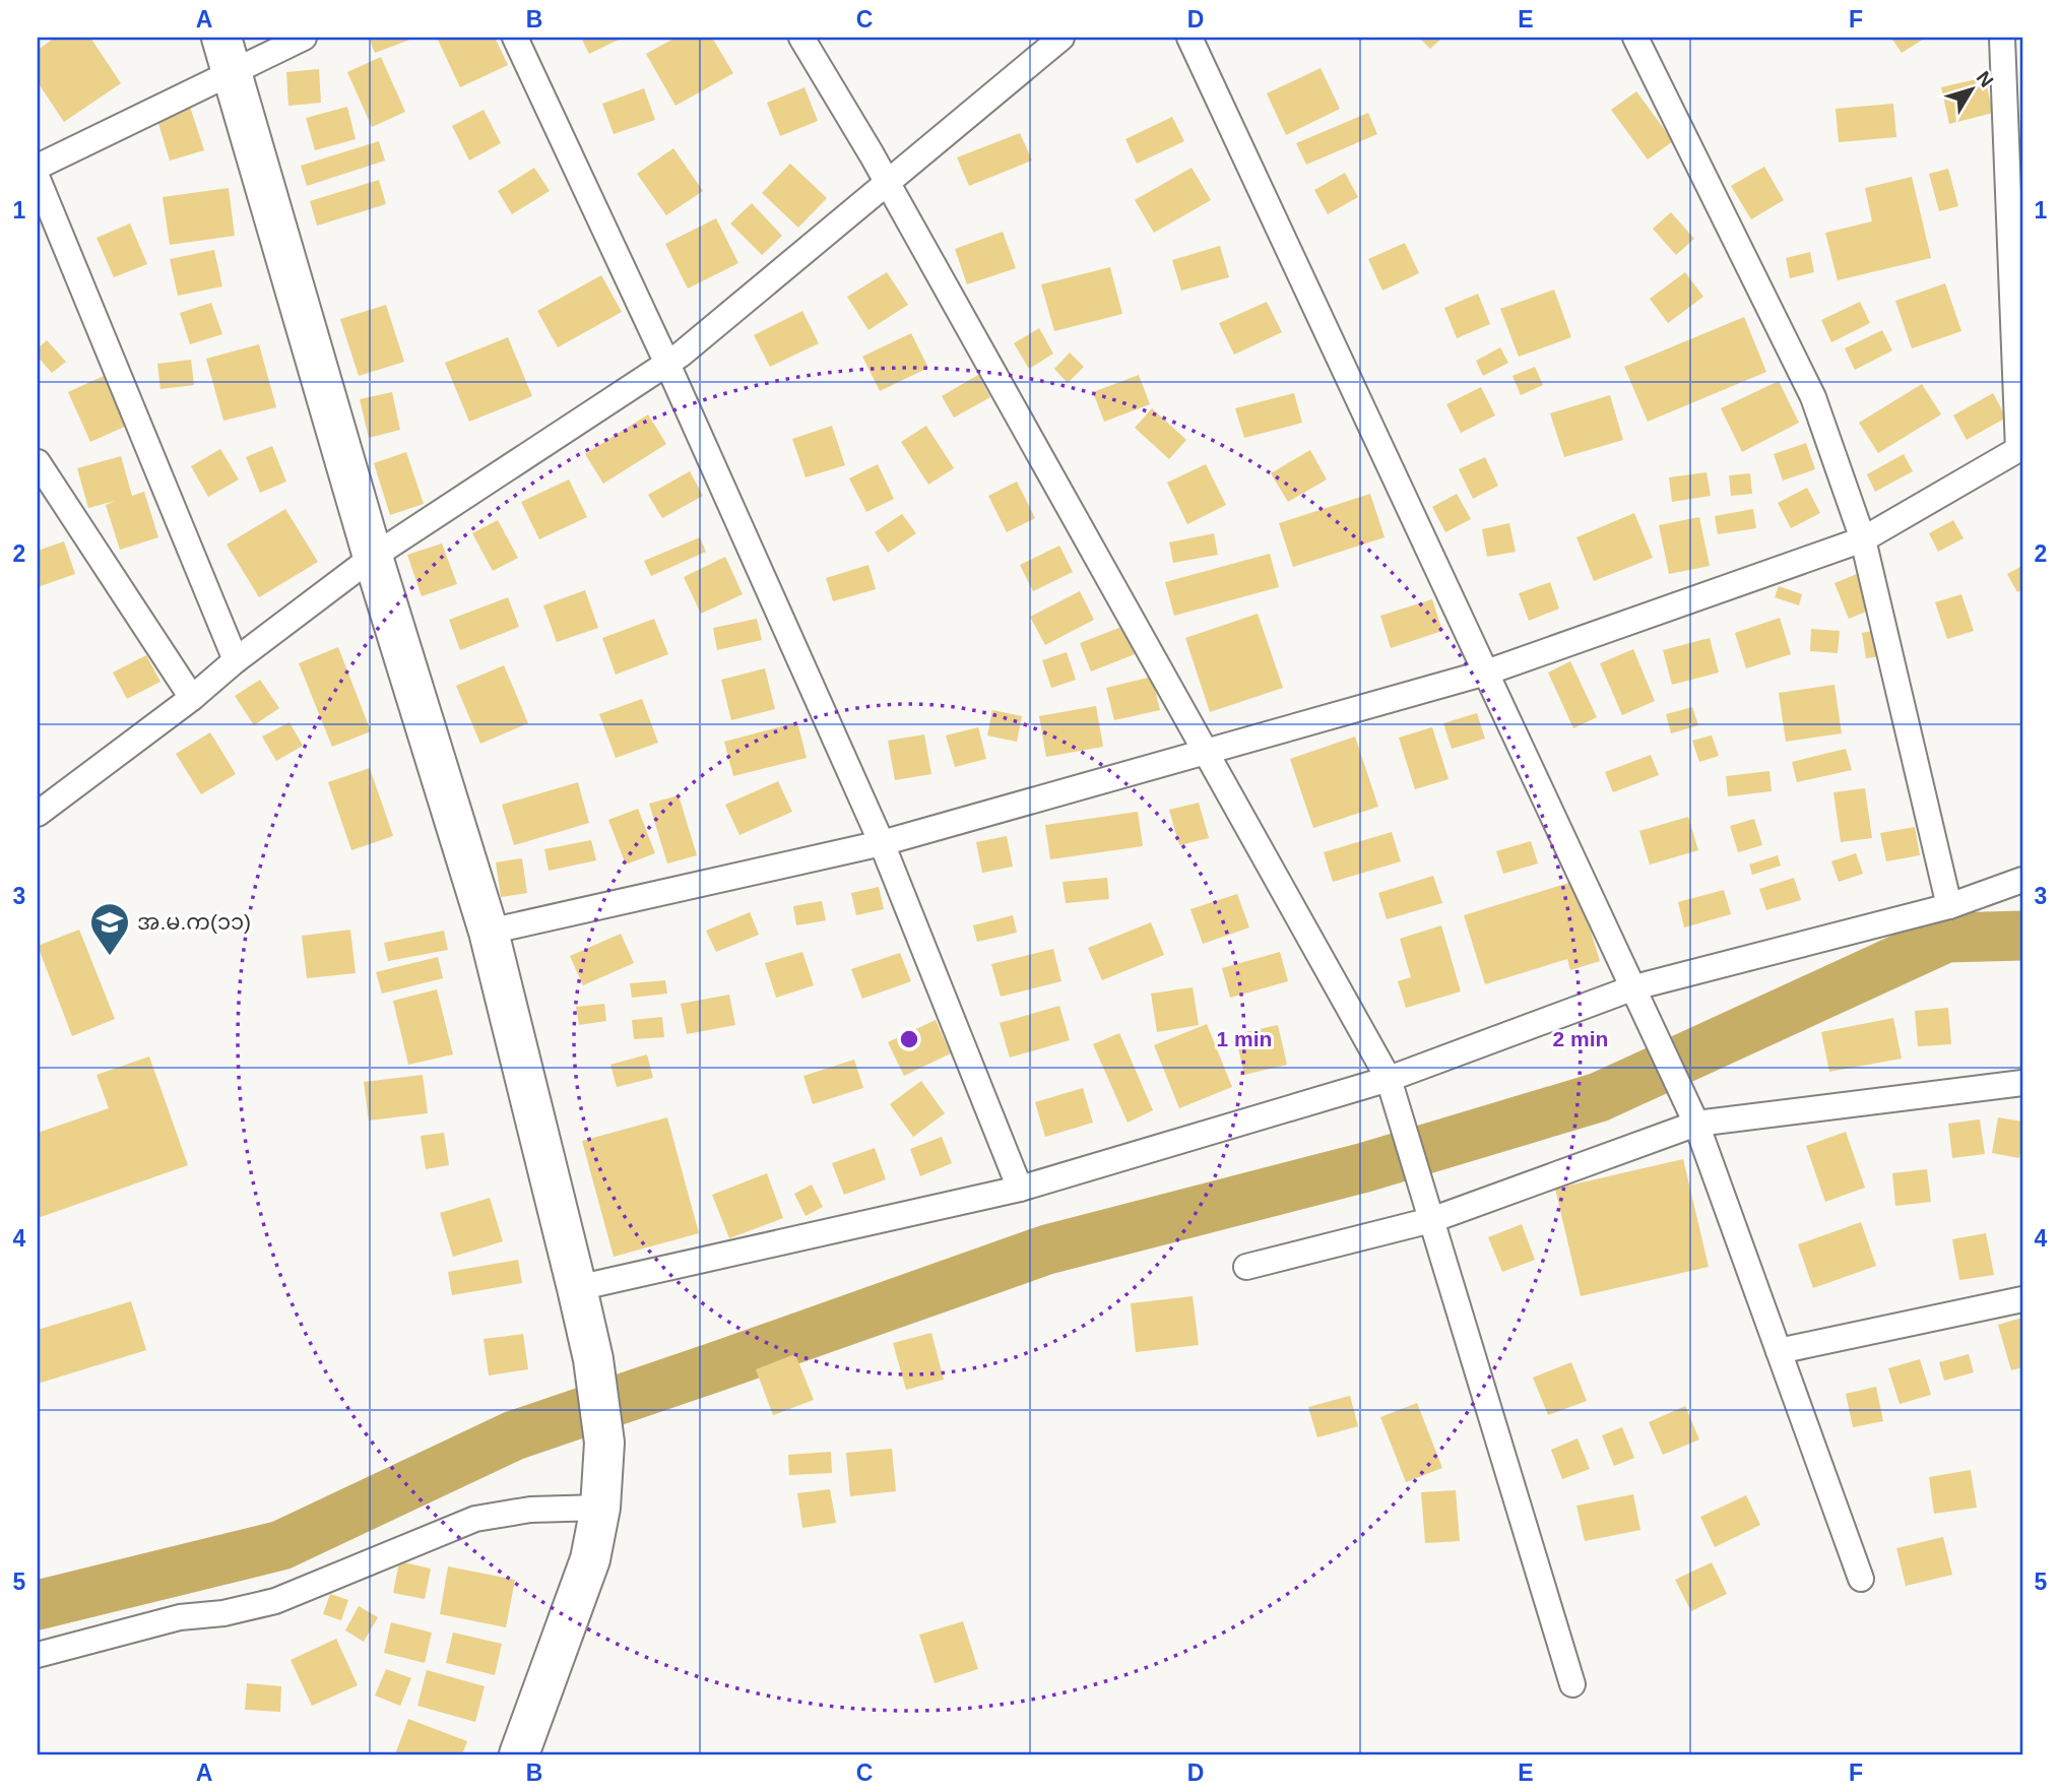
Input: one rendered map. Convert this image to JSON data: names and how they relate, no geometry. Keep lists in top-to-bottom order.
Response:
{
  "places": {
    "school or university": ["အ.မ.က(၁၁)"]
  },
  "north": "top right",
  "grid": {
    "columns": [
      "A",
      "B",
      "C",
      "D",
      "E",
      "F"
    ],
    "rows": [
      "1",
      "2",
      "3",
      "4",
      "5"
    ]
  },
  "rings": ["1 min", "2 min"]
}
